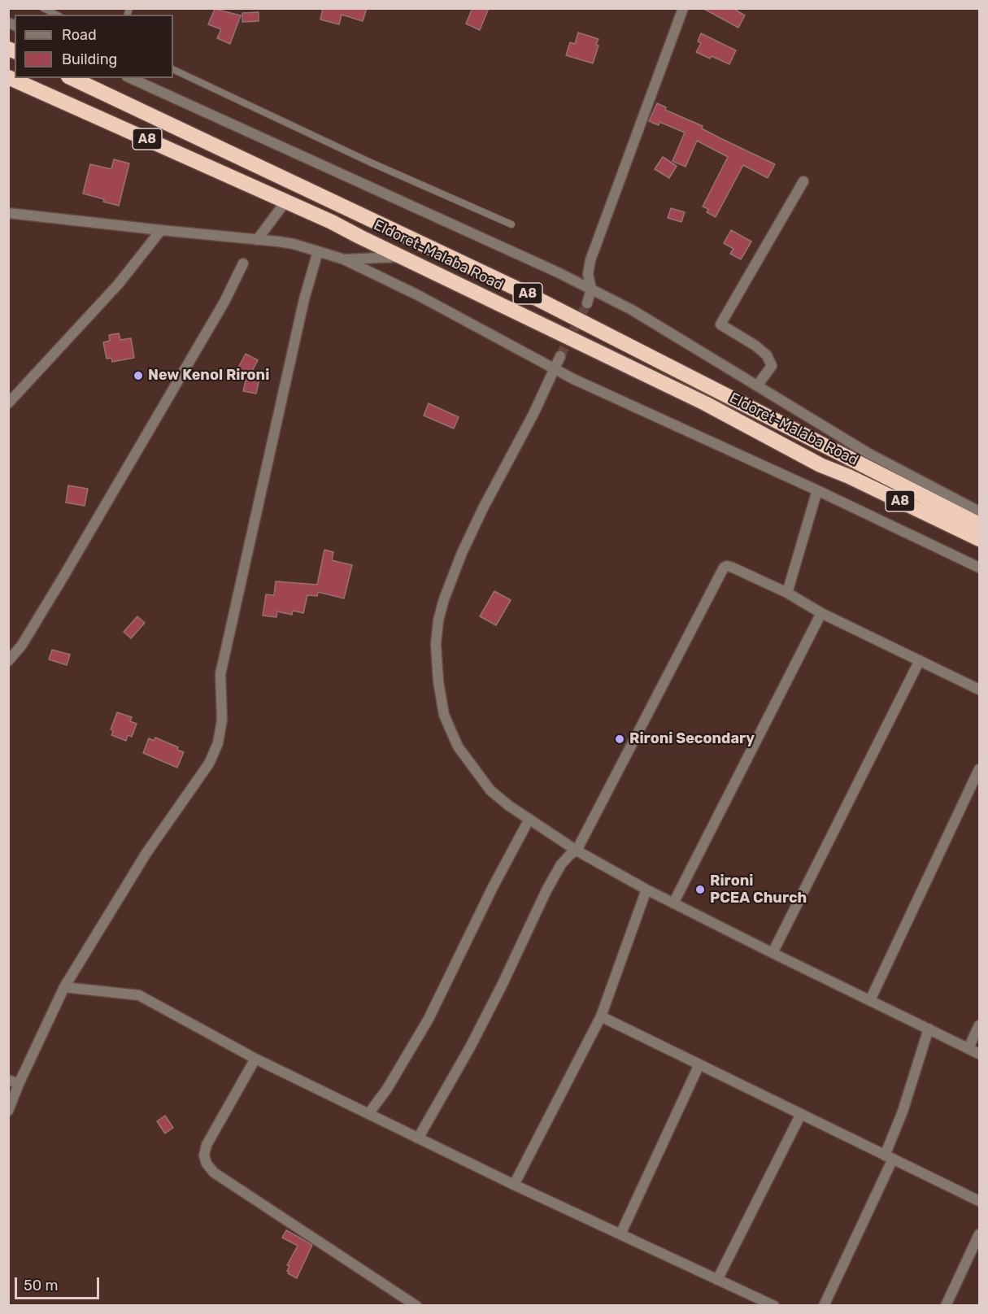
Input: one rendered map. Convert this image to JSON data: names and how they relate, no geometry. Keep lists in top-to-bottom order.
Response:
{
  "streets": {
    "highway": ["A8", "Eldoret-Malaba Road"]
  },
  "places": ["New Kenol Rironi", "Rironi Secondary", "Rironi PCEA Church"],
  "legend": ["Road", "Building"],
  "scale_bar": "50 m"
}
